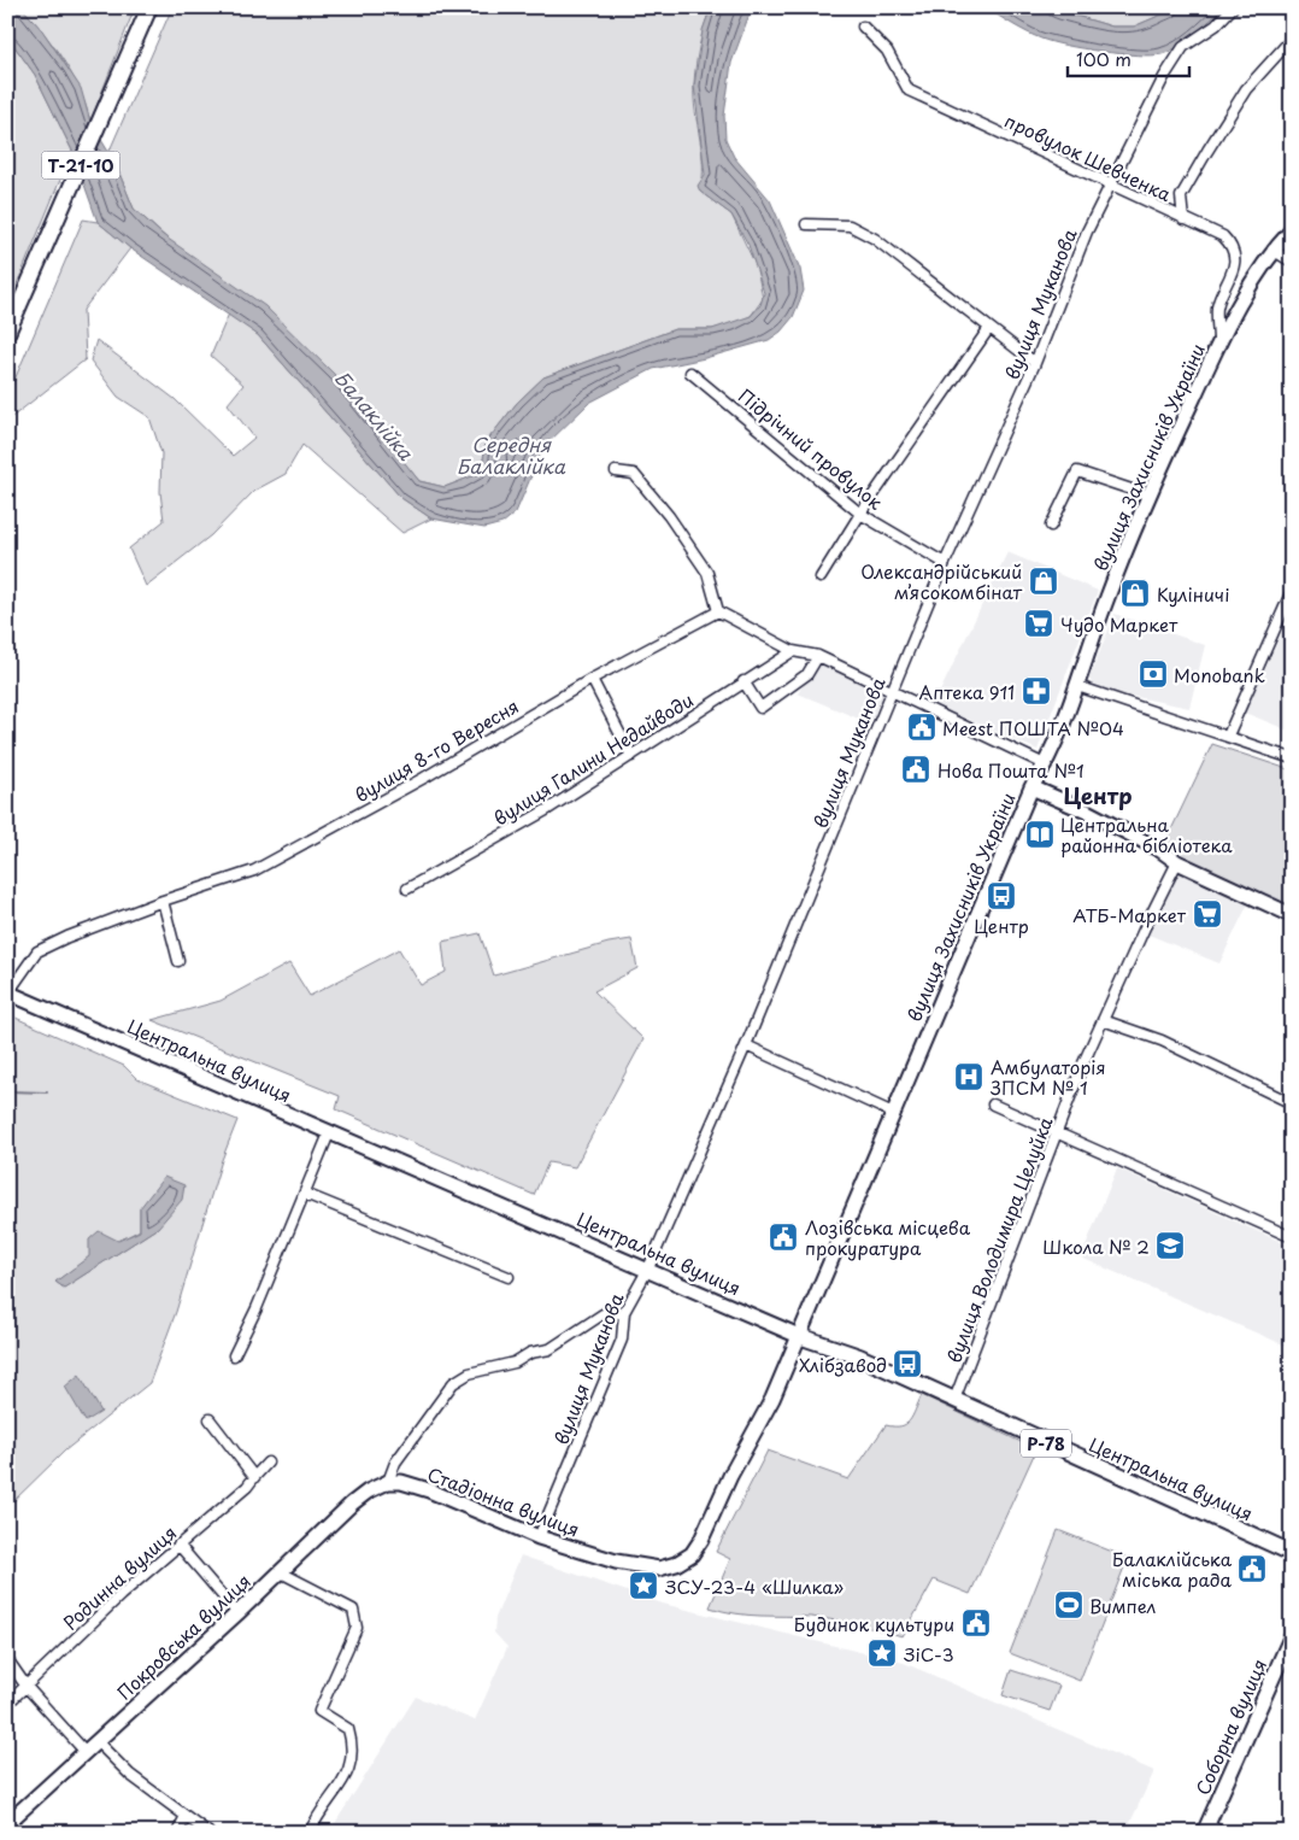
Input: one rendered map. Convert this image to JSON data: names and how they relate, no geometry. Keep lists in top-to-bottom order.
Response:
{
  "streets": {
    "main road": ["Т-21-10", "Центральна вулиця", "Р-78"],
    "street": [
      "провулок Шевченка",
      "вулиця Муканова",
      "Підрічний провулок",
      "вулиця Захисників України",
      "вулиця 8-го Вересня",
      "вулиця Галини Недайводи",
      "вулиця Володимира Целуйка",
      "Стадіонна вулиця",
      "Родинна вулиця",
      "Покровська вулиця",
      "Соборна вулиця"
    ]
  },
  "crossings": [
    ["провулок Шевченка", "вулиця Муканова"],
    ["провулок Шевченка", "вулиця Захисників України"],
    ["вулиця Муканова", "Підрічний провулок"],
    ["вулиця Муканова", "Центральна вулиця"],
    ["вулиця Муканова", "Стадіонна вулиця"],
    ["вулиця Захисників України", "Центральна вулиця"],
    ["вулиця Захисників України", "Стадіонна вулиця"],
    ["вулиця 8-го Вересня", "Центральна вулиця"],
    ["Центральна вулиця", "вулиця Володимира Целуйка"],
    ["Стадіонна вулиця", "Покровська вулиця"]
  ],
  "districts": ["Центр"],
  "water": ["Балаклійка", "Середня Балаклійка"],
  "places": {
    "shop": ["Олександрійський мʼясокомбінат", "Куліничі"],
    "supermarket": ["Чудо Маркет", "АТБ-Маркет"],
    "bank": ["Monobank"],
    "pharmacy": ["Аптека 911"],
    "public building": [
      "Meest ПОШТА №04",
      "Нова Пошта №1",
      "Лозівська місцева прокуратура",
      "Балаклійська міська рада",
      "Будинок культури"
    ],
    "library": ["Центральна районна бібліотека"],
    "bus stop": ["Центр", "Хлібзавод"],
    "hospital": ["Амбулаторія ЗПСМ № 1"],
    "school or university": ["Школа № 2"],
    "place": ["ЗСУ-23-4 «Шилка»", "ЗіС-3"],
    "sports": ["Вимпел"]
  },
  "scale_bar": "100 m"
}
